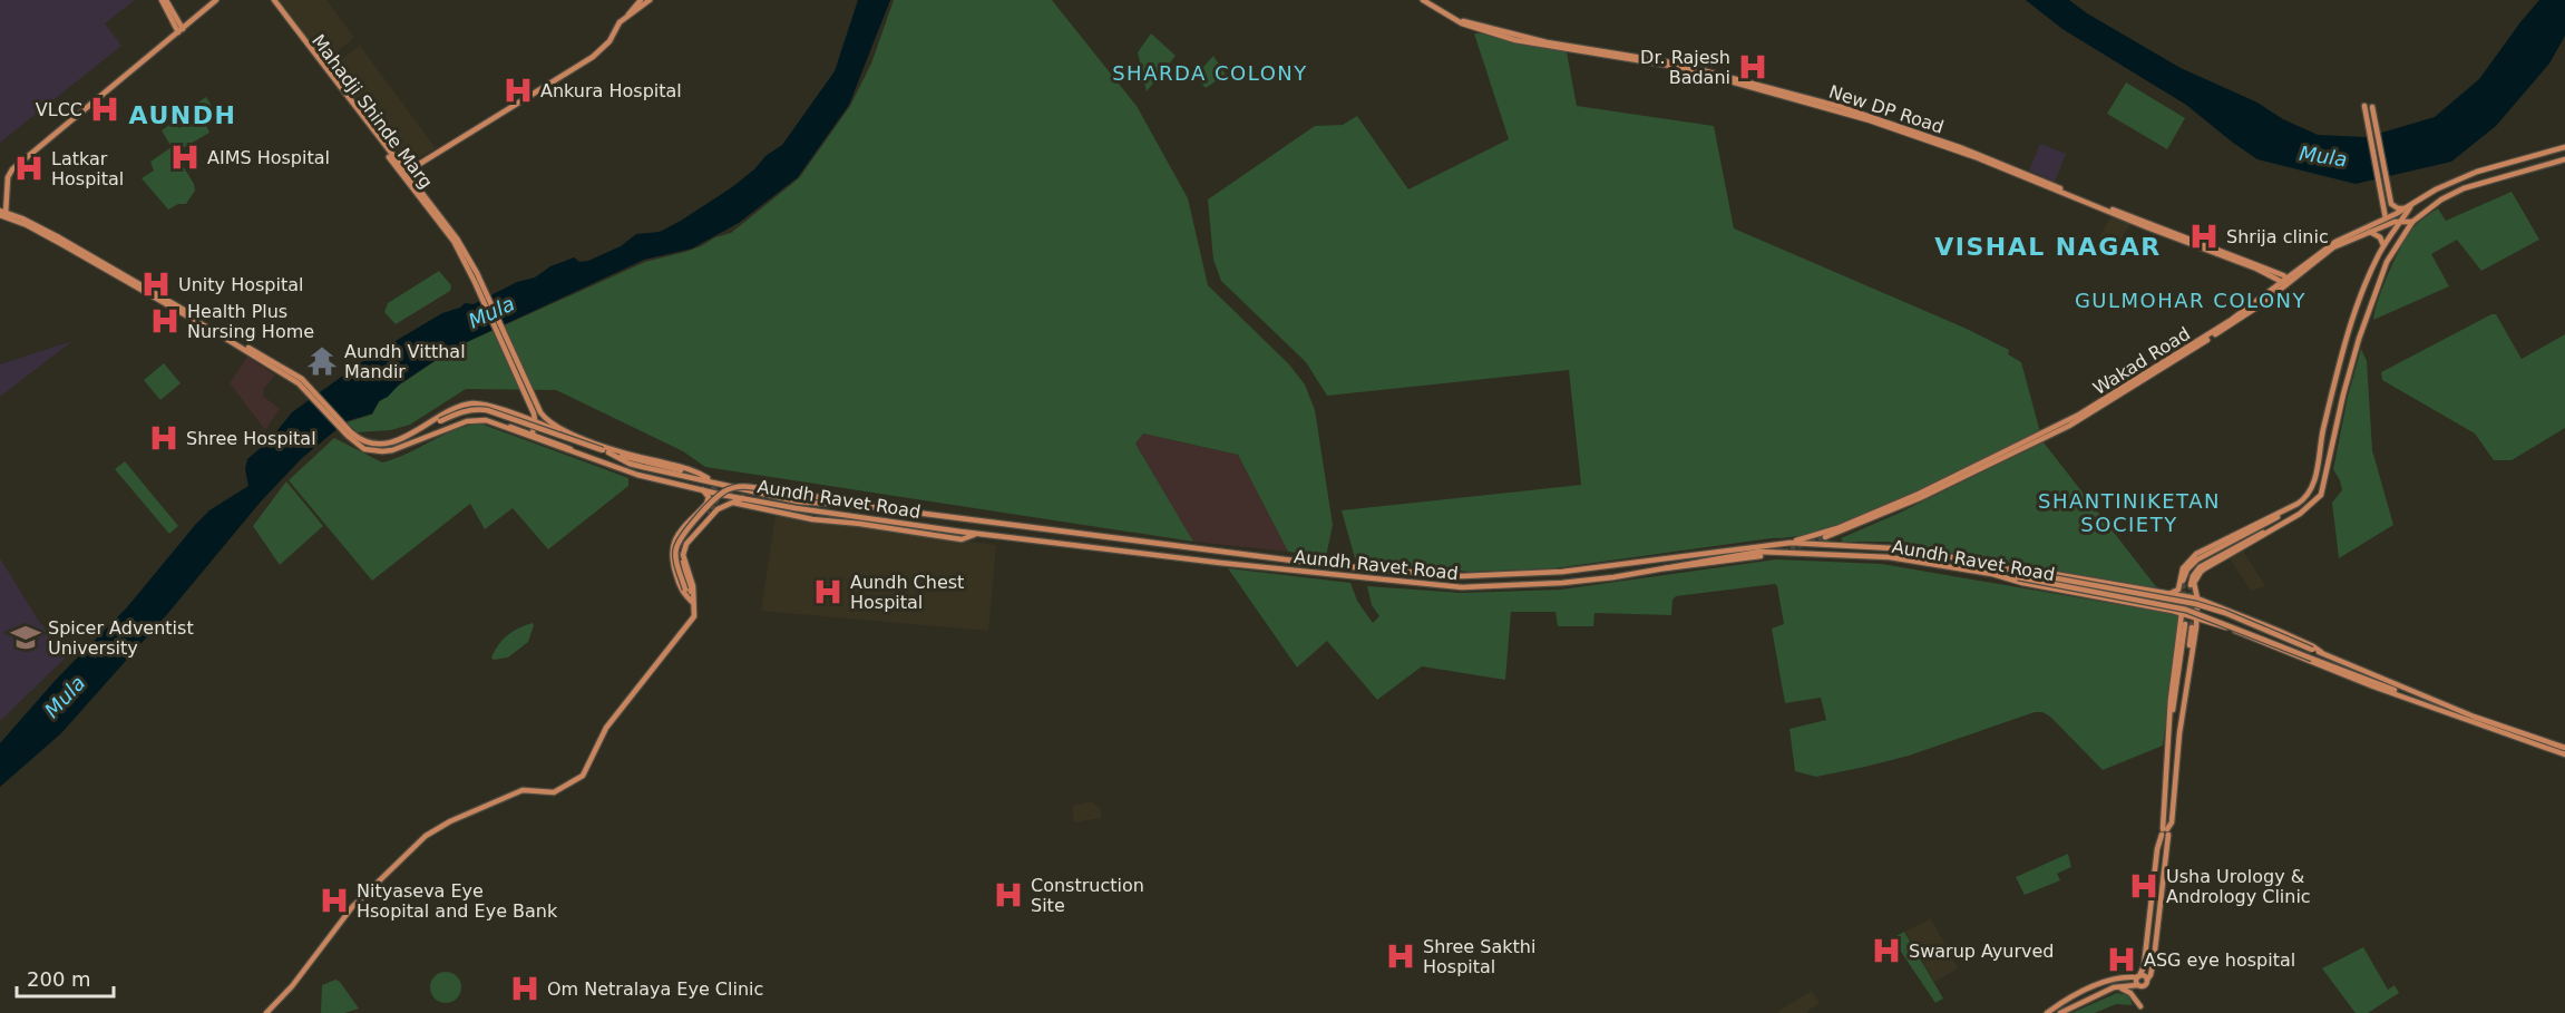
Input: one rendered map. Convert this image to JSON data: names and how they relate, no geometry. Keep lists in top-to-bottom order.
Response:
{
  "streets": {
    "main road": [
      "New DP Road",
      "Mahadji Shinde Marg",
      "Wakad Road",
      "Aundh Ravet Road"
    ]
  },
  "crossings": [
    ["New DP Road", "Wakad Road"],
    ["Wakad Road", "Aundh Ravet Road"]
  ],
  "districts": [
    "SHARDA COLONY",
    "AUNDH",
    "VISHAL NAGAR",
    "GULMOHAR COLONY",
    "SHANTINIKETAN SOCIETY"
  ],
  "water": ["Mula"],
  "places": {
    "hospital": [
      "Dr. Rajesh Badani",
      "Ankura Hospital",
      "VLCC",
      "AIMS Hospital",
      "Latkar Hospital",
      "Shrija clinic",
      "Unity Hospital",
      "Health Plus Nursing Home",
      "Shree Hospital",
      "Aundh Chest Hospital",
      "Usha Urology & Andrology Clinic",
      "Construction Site",
      "Nityaseva Eye Hsopital and Eye Bank",
      "Swarup Ayurved",
      "Shree Sakthi Hospital",
      "ASG eye hospital",
      "Om Netralaya Eye Clinic"
    ],
    "temple": ["Aundh Vitthal Mandir"],
    "school or university": ["Spicer Adventist University"]
  },
  "scale_bar": "200 m"
}
